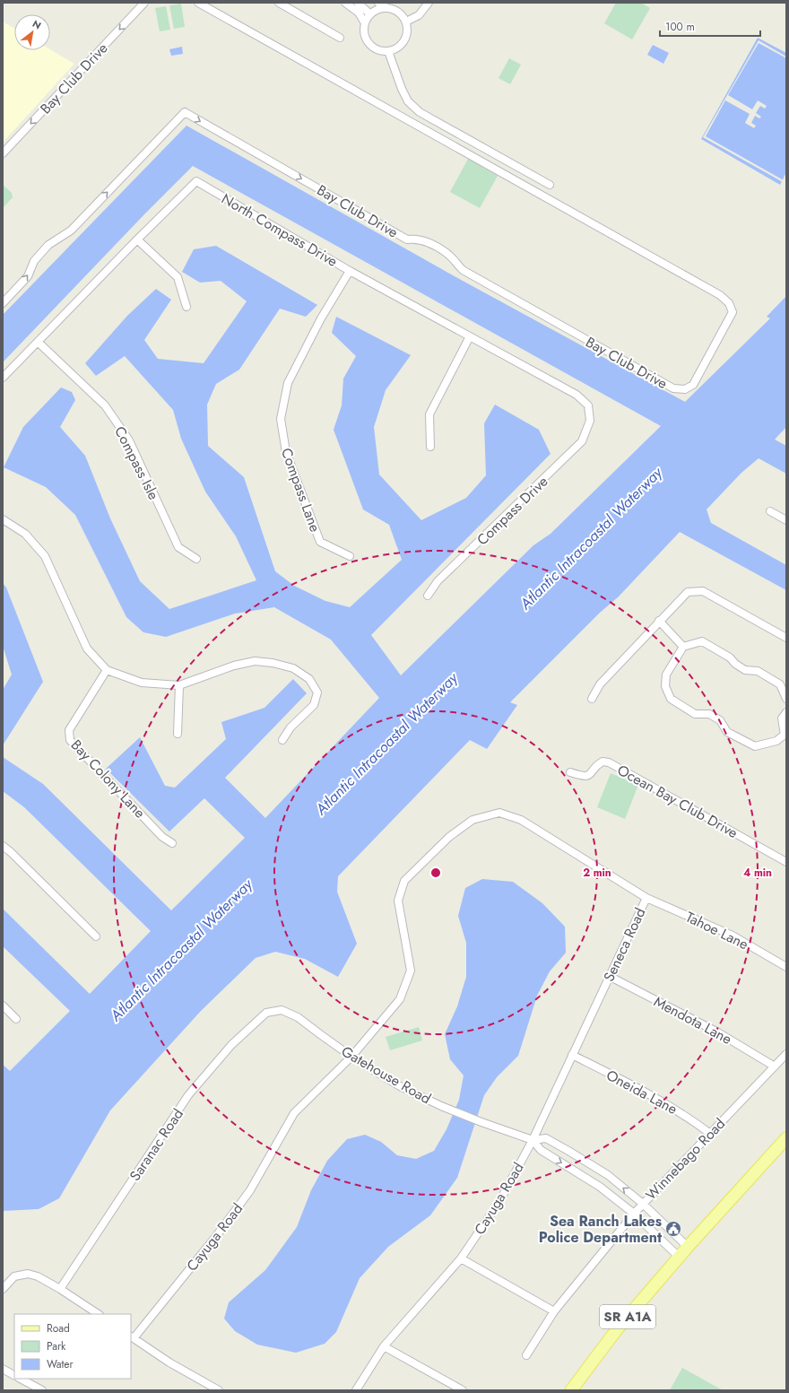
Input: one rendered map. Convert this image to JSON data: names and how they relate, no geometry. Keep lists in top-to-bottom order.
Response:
{
  "streets": {
    "main road": ["SR A1A"],
    "street": [
      "Bay Club Drive",
      "North Compass Drive",
      "Compass Isle",
      "Compass Lane",
      "Compass Drive",
      "Bay Colony Lane",
      "Ocean Bay Club Drive",
      "Tahoe Lane",
      "Seneca Road",
      "Mendota Lane",
      "Gatehouse Road",
      "Oneida Lane",
      "Saranac Road",
      "Winnebago Road",
      "Cayuga Road"
    ]
  },
  "crossings": [
    ["North Compass Drive", "Compass Isle"],
    ["North Compass Drive", "Compass Lane"],
    ["North Compass Drive", "Compass Drive"],
    ["Tahoe Lane", "Seneca Road"],
    ["Seneca Road", "Mendota Lane"],
    ["Seneca Road", "Gatehouse Road"],
    ["Seneca Road", "Oneida Lane"],
    ["Seneca Road", "Cayuga Road"],
    ["Mendota Lane", "Winnebago Road"],
    ["Gatehouse Road", "Saranac Road"],
    ["Gatehouse Road", "Winnebago Road"],
    ["Gatehouse Road", "Cayuga Road"],
    ["Gatehouse Road", "SR A1A"],
    ["Oneida Lane", "Winnebago Road"]
  ],
  "water": ["Atlantic Intracoastal Waterway"],
  "places": {
    "public building": ["Sea Ranch Lakes Police Department"]
  },
  "legend": ["Road", "Park", "Water"],
  "scale_bar": "100 m",
  "north": "top right",
  "rings": ["2 min", "4 min"]
}
